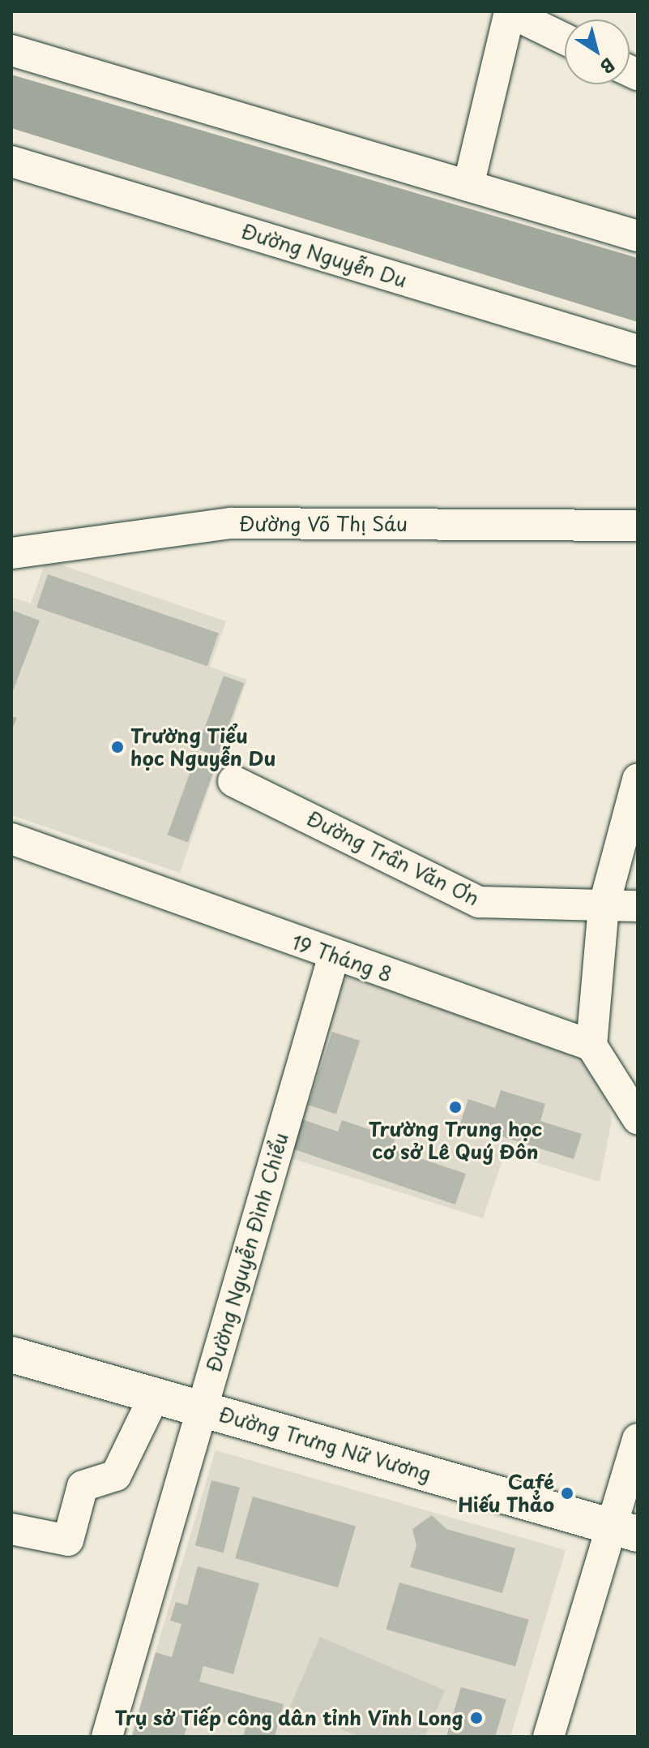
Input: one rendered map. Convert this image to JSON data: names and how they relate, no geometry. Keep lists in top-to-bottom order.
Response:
{
  "streets": {
    "main road": ["Đường Trưng Nữ Vương"],
    "street": [
      "Đường Nguyễn Du",
      "Đường Võ Thị Sáu",
      "Đường Trần Văn Ơn",
      "19 Tháng 8",
      "Đường Nguyễn Đình Chiểu"
    ]
  },
  "crossings": [
    ["19 Tháng 8", "Đường Nguyễn Đình Chiểu"],
    ["Đường Nguyễn Đình Chiểu", "Đường Trưng Nữ Vương"]
  ],
  "places": [
    "Trường Tiểu học Nguyễn Du",
    "Trường Trung học cơ sở Lê Quý Đôn",
    "Café Hiếu Thẳo",
    "Trụ sở Tiếp công dân tỉnh Vĩnh Long"
  ],
  "north": "bottom right"
}
